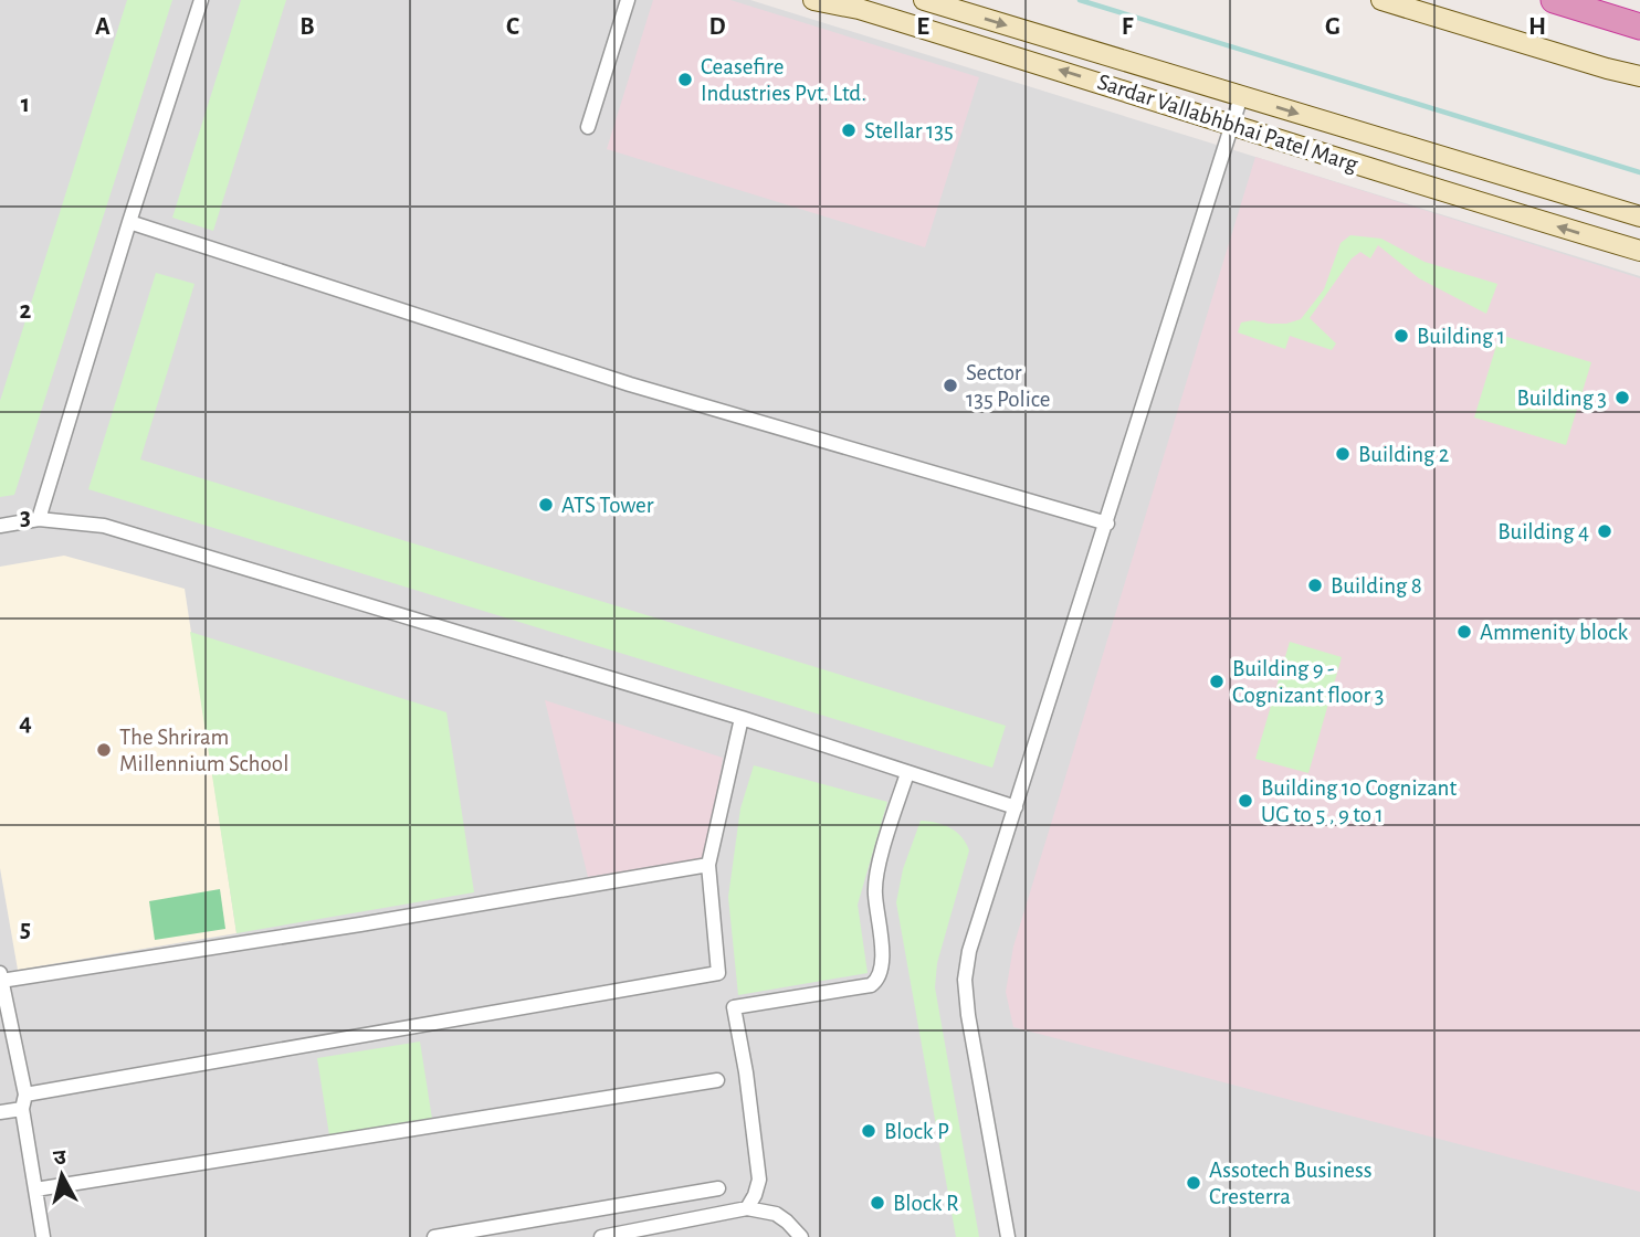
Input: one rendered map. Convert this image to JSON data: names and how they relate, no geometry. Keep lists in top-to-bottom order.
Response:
{
  "streets": {
    "street": ["Sardar Vallabhbhai Patel Marg"]
  },
  "places": [
    "Ceasefire Industries Pvt. Ltd.",
    "Stellar 135",
    "Building 1",
    "Sector 135 Police",
    "Building 3",
    "Building 2",
    "ATS Tower",
    "Building 4",
    "Building 8",
    "Ammenity block",
    "Building 9 - Cognizant floor 3",
    "The Shriram Millennium School",
    "Building 10 Cognizant UG to 5 , 9 to 1",
    "Block P",
    "Assotech Business Cresterra",
    "Block R"
  ],
  "north": "top",
  "grid": {
    "columns": [
      "A",
      "B",
      "C",
      "D",
      "E",
      "F",
      "G",
      "H"
    ],
    "rows": [
      "1",
      "2",
      "3",
      "4",
      "5"
    ]
  }
}
